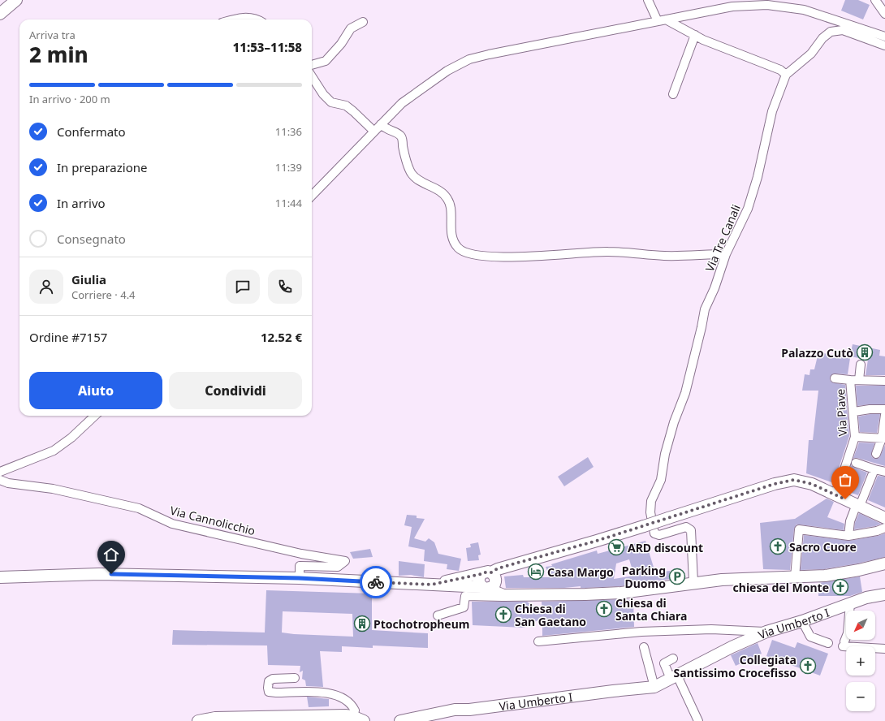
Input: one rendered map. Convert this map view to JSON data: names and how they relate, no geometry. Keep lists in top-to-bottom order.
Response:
{
  "streets": {
    "street": [
      "Via Tre Canali",
      "Via Piave",
      "Via Cannolicchio",
      "Via Umberto I"
    ]
  },
  "places": {
    "building": ["Palazzo Cutò", "Ptochotropheum"],
    "church": [
      "Sacro Cuore",
      "chiesa del Monte",
      "Chiesa di Santa Chiara",
      "Chiesa di San Gaetano",
      "Collegiata Santissimo Crocefisso"
    ],
    "supermarket": ["ARD discount"],
    "hotel": ["Casa Margo"],
    "parking": ["Parking Duomo"]
  },
  "north": "bottom left",
  "page": {
    "heading": ["2 min", "Arriva tra", "11:53–11:58"],
    "panel": [
      "Giulia",
      "Corriere · 4.4",
      "Ordine #7157",
      "12.52 €"
    ],
    "bar": "In arrivo · 200 m",
    "list": [
      ["Confermato", "11:36"],
      ["In preparazione", "11:39"],
      ["In arrivo", "11:44"],
      "Consegnato"
    ],
    "buttons": ["Aiuto", "Condividi"],
    "map_buttons": ["+", "−"]
  }
}
